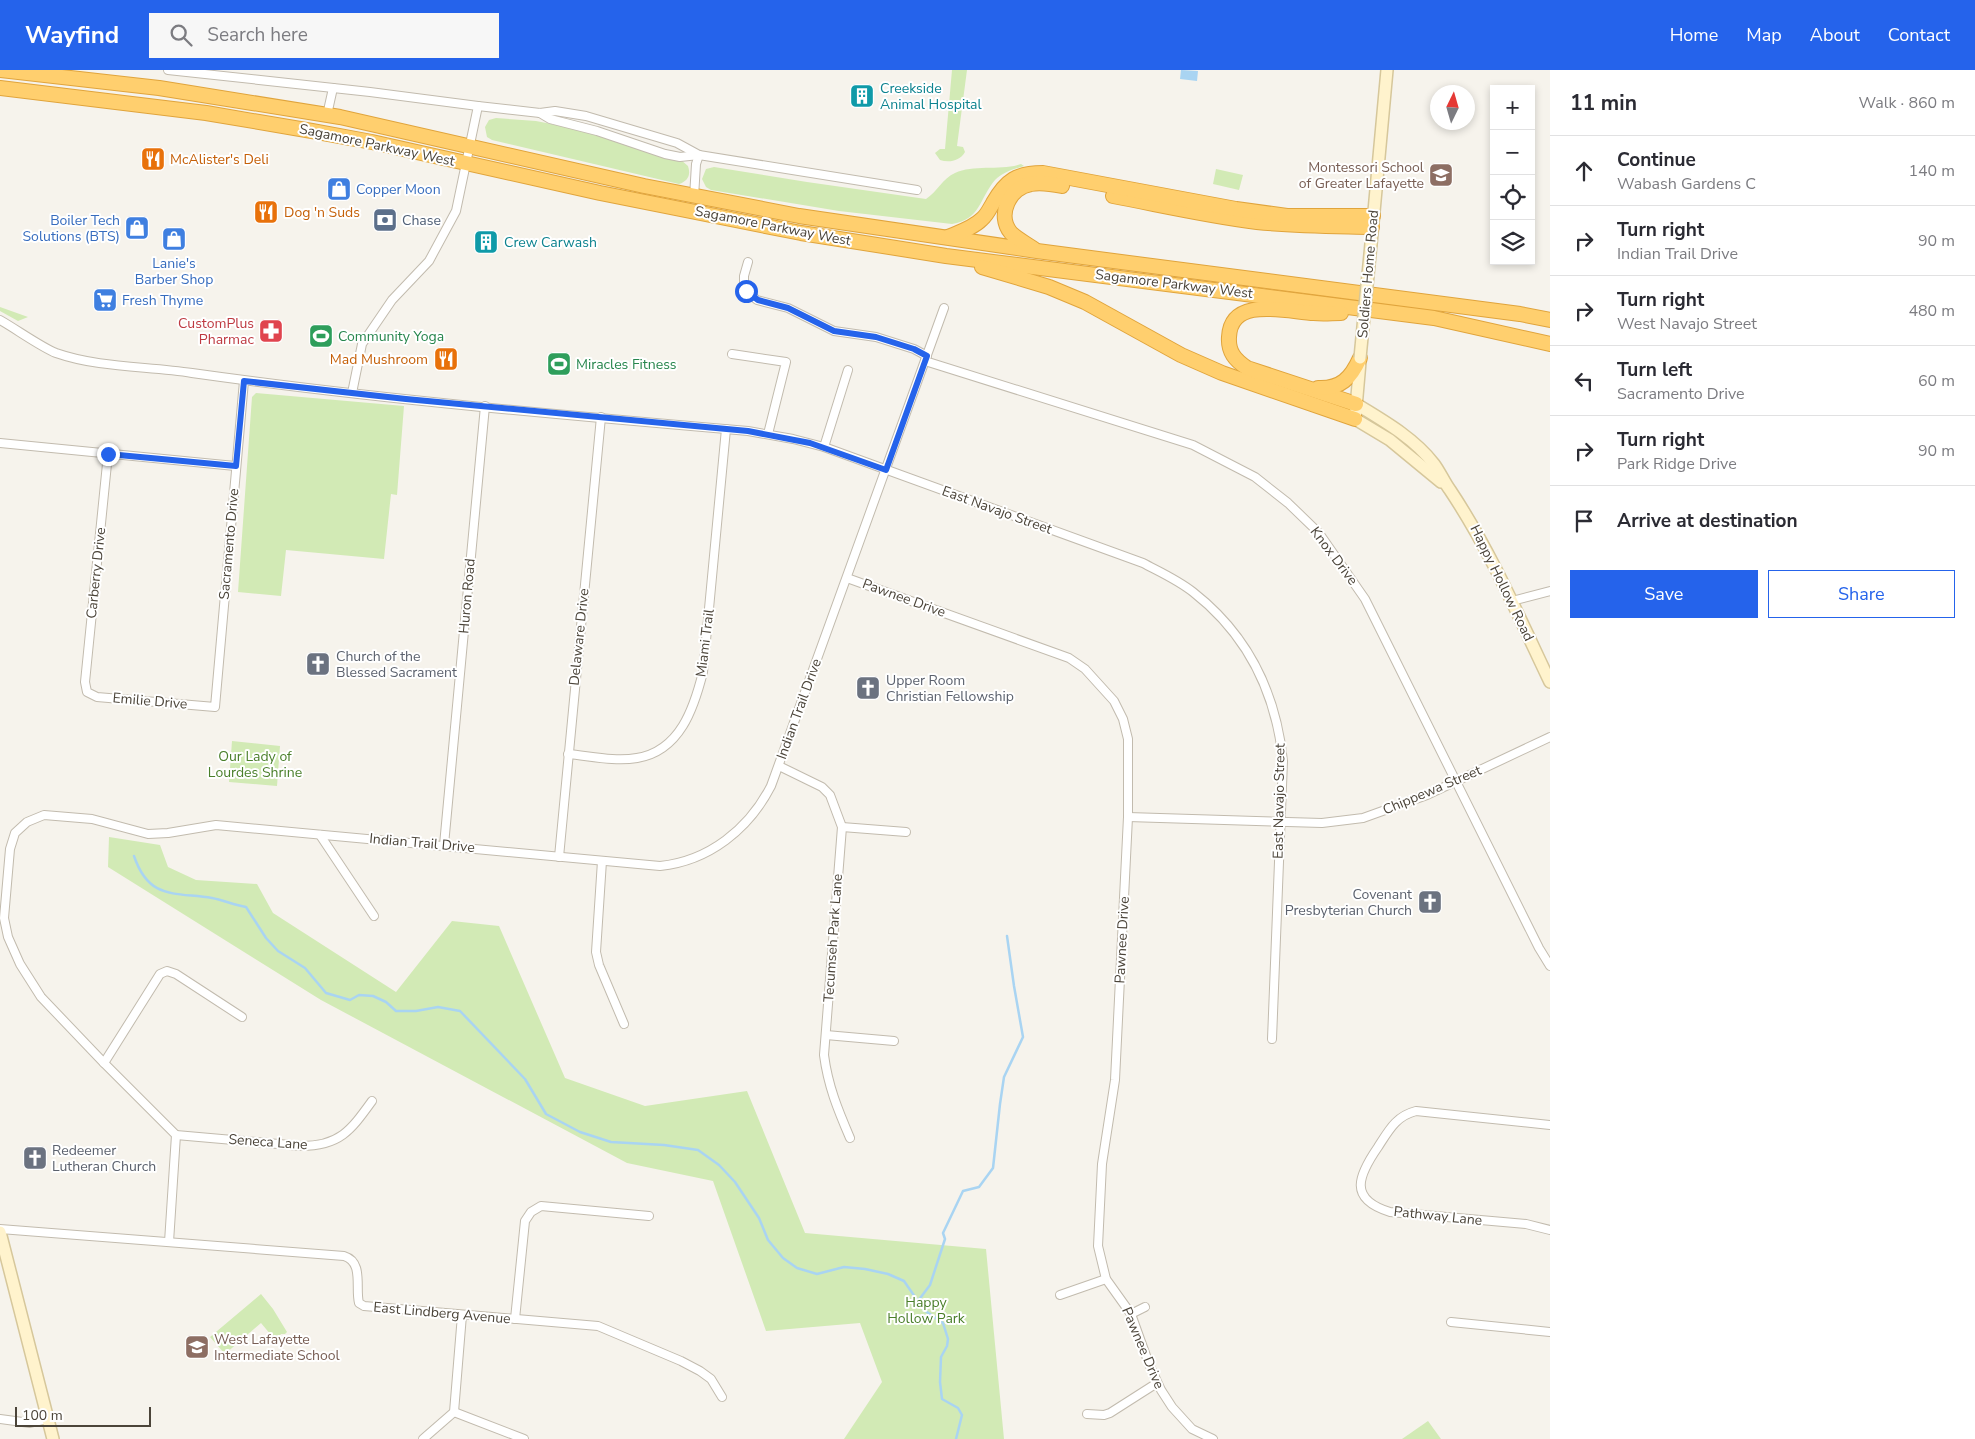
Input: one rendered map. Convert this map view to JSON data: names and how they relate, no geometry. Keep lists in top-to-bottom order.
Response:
{
  "streets": {
    "highway": ["Sagamore Parkway West"],
    "street": [
      "Soldiers Home Road",
      "East Navajo Street",
      "Sacramento Drive",
      "Knox Drive",
      "Carberry Drive",
      "Happy Hollow Road",
      "Huron Road",
      "Pawnee Drive",
      "Delaware Drive",
      "Miami Trail",
      "Emilie Drive",
      "Indian Trail Drive",
      "Chippewa Street",
      "Tecumseh Park Lane",
      "Seneca Lane",
      "Pathway Lane",
      "East Lindberg Avenue"
    ]
  },
  "crossings": [
    ["East Navajo Street", "Sacramento Drive"],
    ["East Navajo Street", "Huron Road"],
    ["East Navajo Street", "Delaware Drive"],
    ["East Navajo Street", "Miami Trail"],
    ["East Navajo Street", "Indian Trail Drive"],
    ["East Navajo Street", "Chippewa Street"],
    ["Sacramento Drive", "Emilie Drive"],
    ["Knox Drive", "Indian Trail Drive"],
    ["Knox Drive", "Chippewa Street"],
    ["Carberry Drive", "Emilie Drive"],
    ["Huron Road", "Indian Trail Drive"],
    ["Pawnee Drive", "Indian Trail Drive"],
    ["Pawnee Drive", "Chippewa Street"],
    ["Delaware Drive", "Miami Trail"],
    ["Delaware Drive", "Indian Trail Drive"],
    ["Indian Trail Drive", "Tecumseh Park Lane"],
    ["Indian Trail Drive", "Seneca Lane"]
  ],
  "parks": ["Our Lady of Lourdes Shrine", "Happy Hollow Park"],
  "places": {
    "building": ["Creekside Animal Hospital", "Crew Carwash"],
    "restaurant": ["McAlister's Deli", "Dog 'n Suds", "Mad Mushroom"],
    "school or university": ["Montessori School of Greater Lafayette", "West Lafayette Intermediate School"],
    "shop": ["Copper Moon", "Boiler Tech Solutions (BTS)", "Lanie's Barber Shop"],
    "bank": ["Chase"],
    "supermarket": ["Fresh Thyme"],
    "pharmacy": ["CustomPlus Pharmac"],
    "sports": ["Community Yoga", "Miracles Fitness"],
    "church": [
      "Church of the Blessed Sacrament",
      "Upper Room Christian Fellowship",
      "Covenant Presbyterian Church",
      "Redeemer Lutheran Church"
    ]
  },
  "scale_bar": "100 m",
  "north": "top",
  "page": {
    "header": "Wayfind",
    "search": "Search here",
    "nav": [
      "Home",
      "Map",
      "About",
      "Contact"
    ],
    "heading": ["11 min", "Walk · 860 m"],
    "map_buttons": ["+", "−"],
    "list": [
      ["Continue", "Wabash Gardens C", "140 m"],
      ["Turn right", "Indian Trail Drive", "90 m"],
      ["Turn right", "West Navajo Street", "480 m"],
      ["Turn left", "Sacramento Drive", "60 m"],
      ["Turn right", "Park Ridge Drive", "90 m"],
      "Arrive at destination"
    ],
    "buttons": ["Save", "Share"],
    "scale": "100 m"
  }
}
